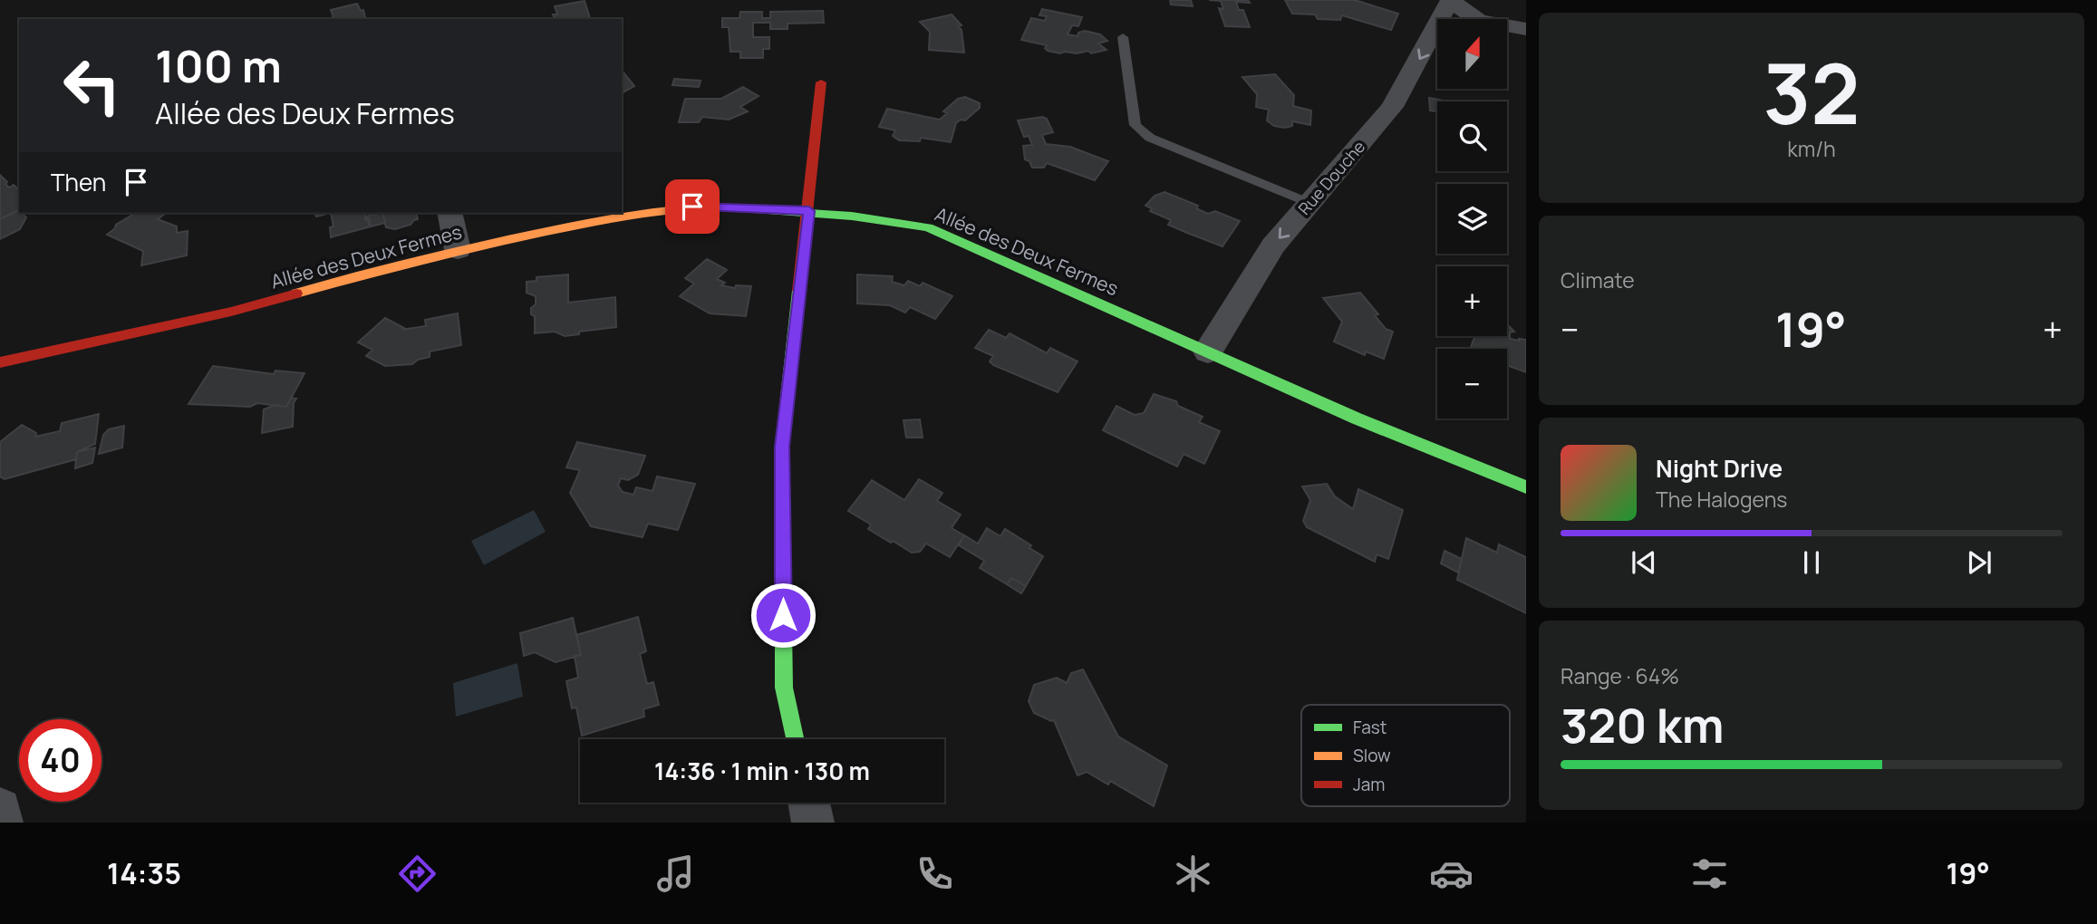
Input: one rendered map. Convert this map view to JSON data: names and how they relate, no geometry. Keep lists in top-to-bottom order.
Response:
{
  "streets": {
    "street": ["Rue Douche", "Allée des Deux Fermes"]
  },
  "crossings": [
    ["Rue Douche", "Allée des Deux Fermes"]
  ],
  "one_way": ["Rue Douche"],
  "legend": ["Fast", "Slow", "Jam"],
  "north": "top",
  "page": {
    "tile": [
      ["32", "km/h"],
      "Climate",
      ["Range · 64%", "320 km"]
    ],
    "map_buttons": ["+", "−"],
    "turn": ["100 m", "Allée des Deux Fermes"],
    "then": "Then",
    "heat": ["−", "19°", "+"],
    "song": ["Night Drive", "The Halogens"],
    "limit": "40",
    "trip": "14:36 · 1 min · 130 m",
    "tabs": ["14:35", "19°"]
  }
}
